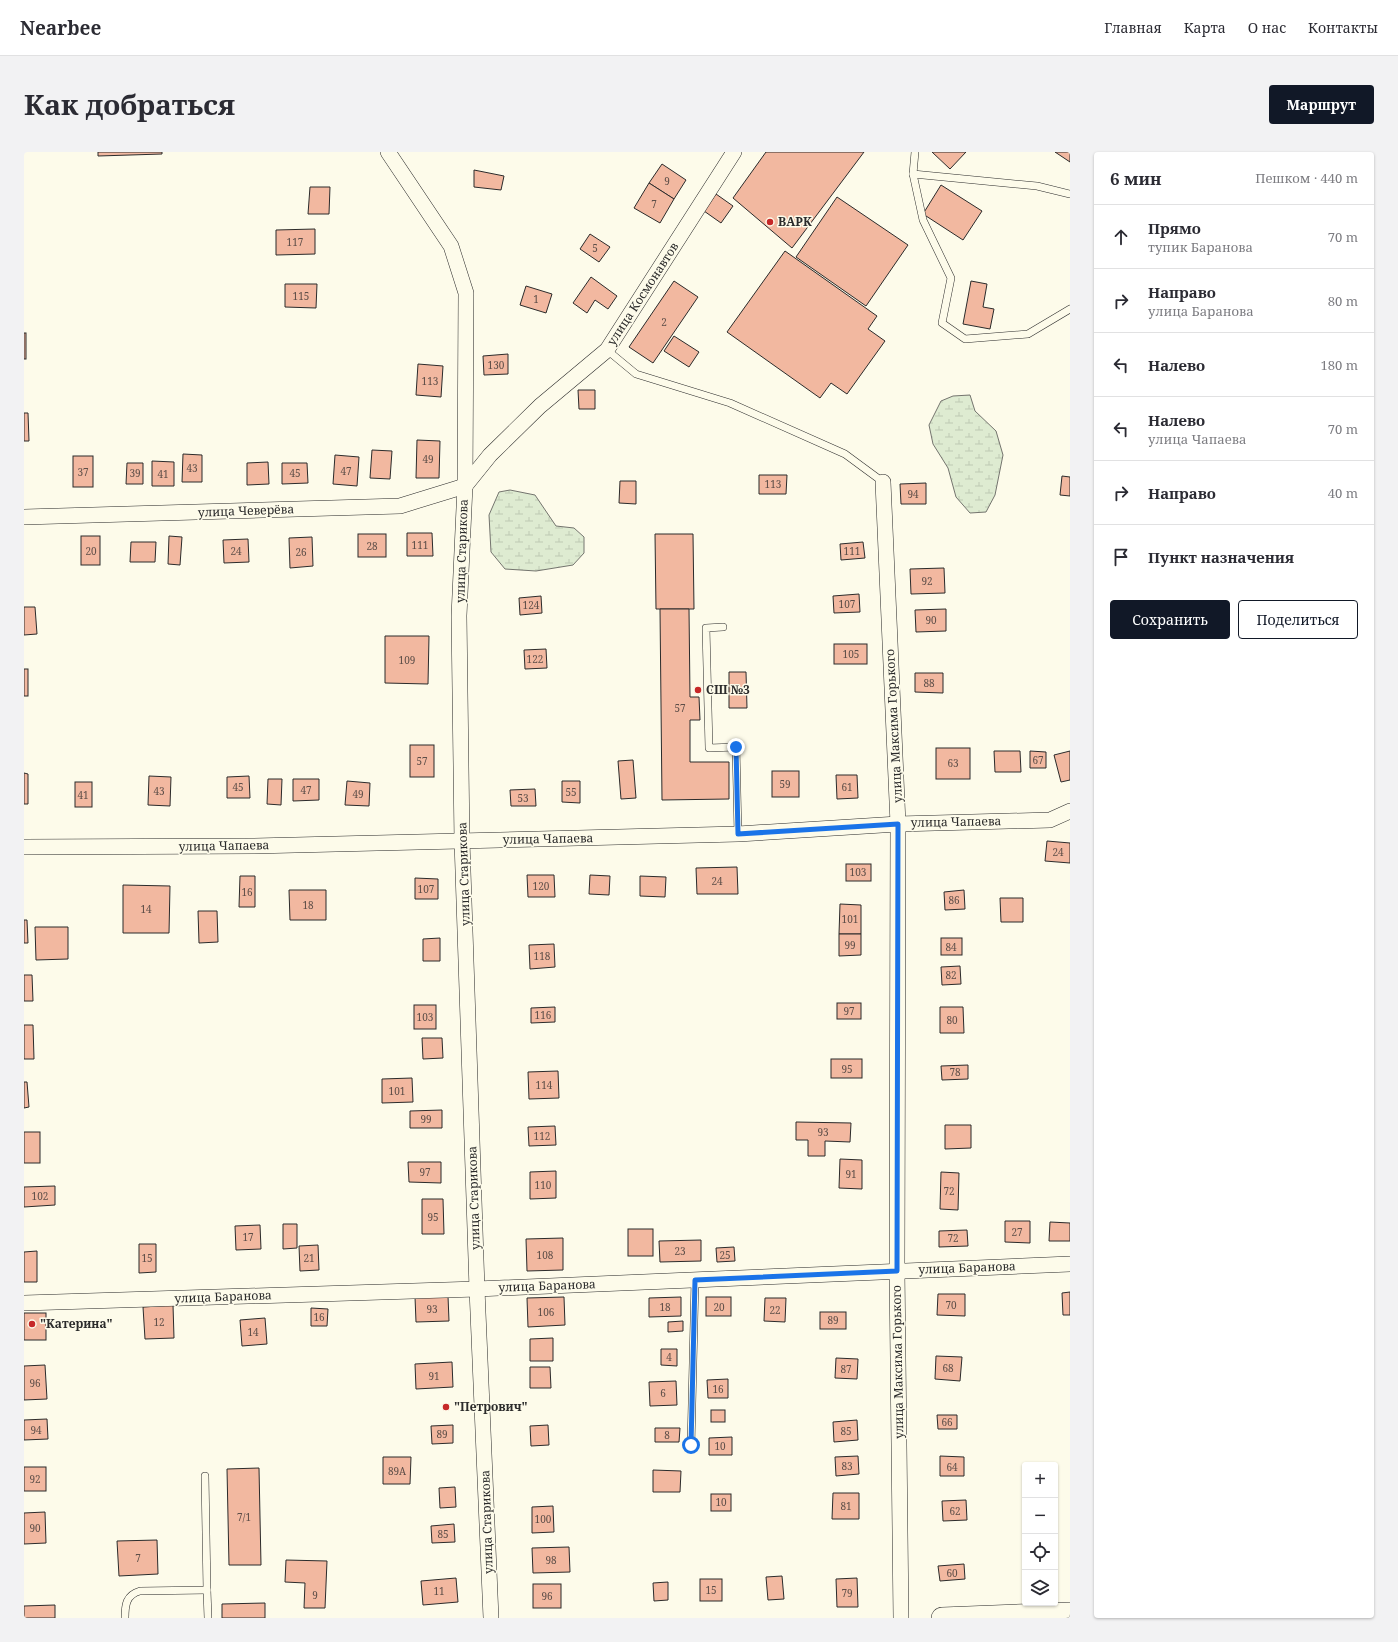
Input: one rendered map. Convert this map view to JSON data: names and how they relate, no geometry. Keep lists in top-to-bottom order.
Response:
{
  "streets": {
    "street": [
      "улица Космонавтов",
      "улица Чеверёва",
      "улица Старикова",
      "улица Максима Горького",
      "улица Чапаева",
      "улица Баранова"
    ]
  },
  "crossings": [
    ["улица Космонавтов", "улица Чеверёва"],
    ["улица Космонавтов", "улица Старикова"],
    ["улица Чеверёва", "улица Старикова"],
    ["улица Старикова", "улица Чапаева"],
    ["улица Старикова", "улица Баранова"],
    ["улица Максима Горького", "улица Чапаева"],
    ["улица Максима Горького", "улица Баранова"]
  ],
  "places": [
    "ВАРК",
    "СШ №3",
    "\"Катерина\"",
    "\"Петрович\""
  ],
  "house_numbers": [
    "9",
    "7",
    "117",
    "5",
    "115",
    "1",
    "2",
    "130",
    "113",
    "49",
    "43",
    "47",
    "37",
    "39",
    "45",
    "41",
    "113",
    "94",
    "111",
    "28",
    "20",
    "24",
    "111",
    "26",
    "92",
    "107",
    "124",
    "90",
    "105",
    "122",
    "109",
    "88",
    "57",
    "67",
    "57",
    "63",
    "59",
    "45",
    "61",
    "47",
    "43",
    "55",
    "49",
    "41",
    "53",
    "24",
    "103",
    "24",
    "120",
    "107",
    "16",
    "86",
    "18",
    "14",
    "101",
    "99",
    "84",
    "118",
    "82",
    "97",
    "116",
    "103",
    "80",
    "95",
    "78",
    "114",
    "101",
    "99",
    "93",
    "112",
    "97",
    "91",
    "110",
    "72",
    "102",
    "95",
    "27",
    "17",
    "72",
    "23",
    "108",
    "25",
    "15",
    "21",
    "70",
    "18",
    "20",
    "93",
    "22",
    "106",
    "16",
    "89",
    "12",
    "14",
    "4",
    "68",
    "87",
    "91",
    "96",
    "16",
    "6",
    "66",
    "94",
    "85",
    "89",
    "8",
    "10",
    "83",
    "64",
    "89А",
    "92",
    "10",
    "81",
    "62",
    "7/1",
    "100",
    "90",
    "85",
    "7",
    "98",
    "60",
    "15",
    "11",
    "79",
    "9",
    "96"
  ],
  "page": {
    "header": "Nearbee",
    "nav": [
      "Главная",
      "Карта",
      "О нас",
      "Контакты"
    ],
    "title": "Как добраться",
    "buttons": [
      "Маршрут",
      ["Сохранить", "Поделиться"]
    ],
    "heading": ["6 мин", "Пешком · 440 m"],
    "list": [
      ["Прямо", "тупик Баранова", "70 m"],
      ["Направо", "улица Баранова", "80 m"],
      ["Налево", "180 m"],
      ["Налево", "улица Чапаева", "70 m"],
      ["Направо", "40 m"],
      "Пункт назначения"
    ],
    "map_buttons": ["+", "−"]
  }
}
